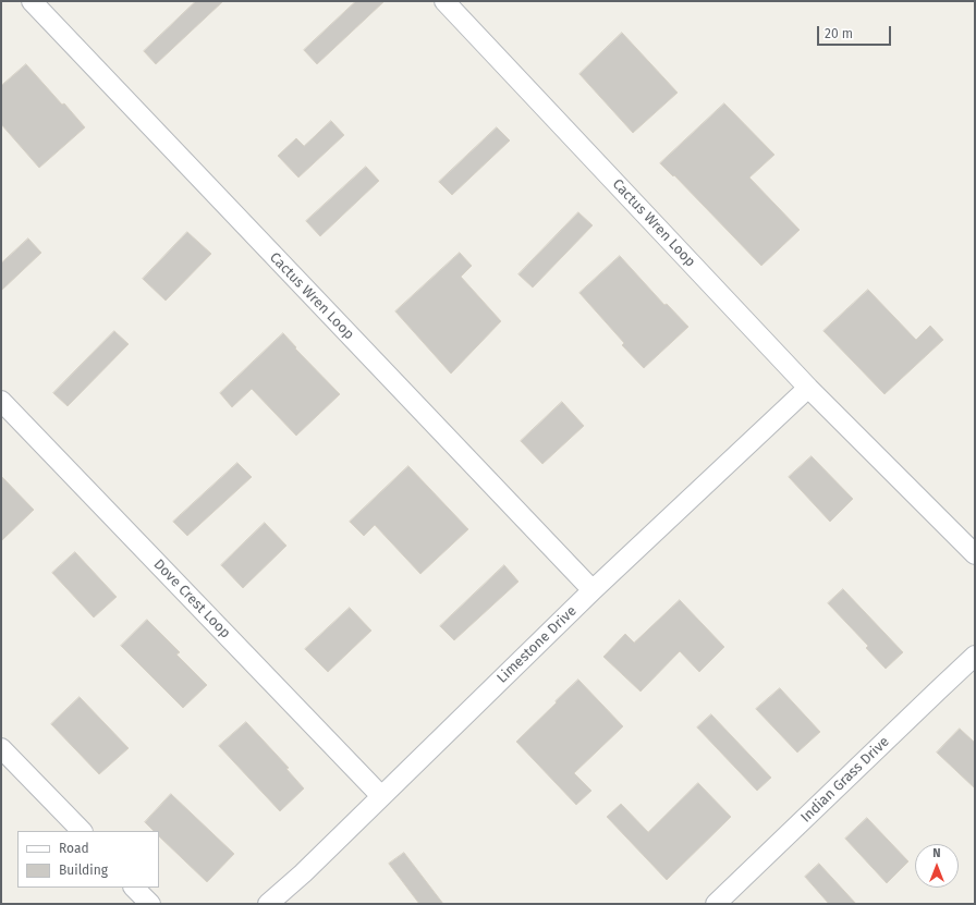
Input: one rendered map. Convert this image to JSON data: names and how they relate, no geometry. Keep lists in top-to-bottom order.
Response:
{
  "streets": {
    "street": [
      "Cactus Wren Loop",
      "Dove Crest Loop",
      "Limestone Drive",
      "Indian Grass Drive"
    ]
  },
  "crossings": [
    ["Cactus Wren Loop", "Limestone Drive"],
    ["Dove Crest Loop", "Limestone Drive"]
  ],
  "legend": ["Road", "Building"],
  "scale_bar": "20 m",
  "north": "top"
}
